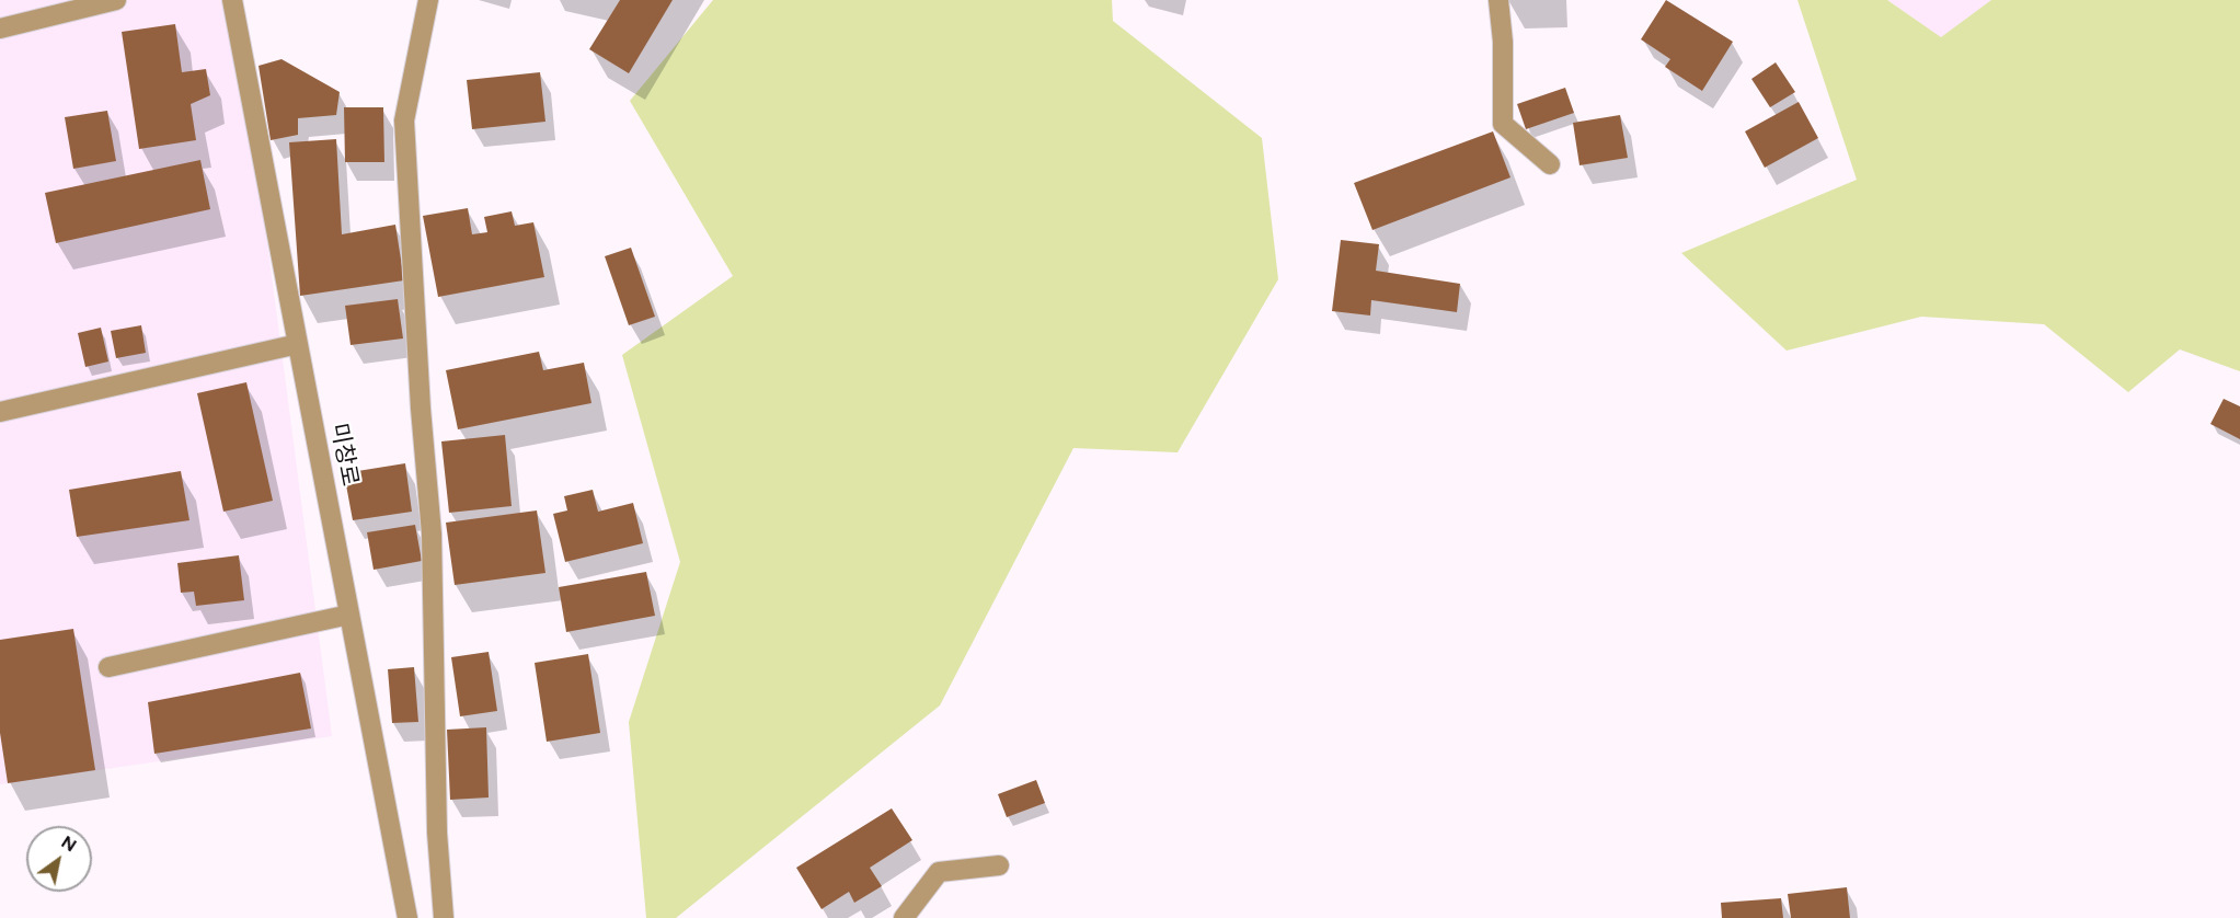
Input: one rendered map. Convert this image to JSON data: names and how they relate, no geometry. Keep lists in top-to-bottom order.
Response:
{
  "streets": {
    "street": ["미창로"]
  },
  "north": "top right"
}
